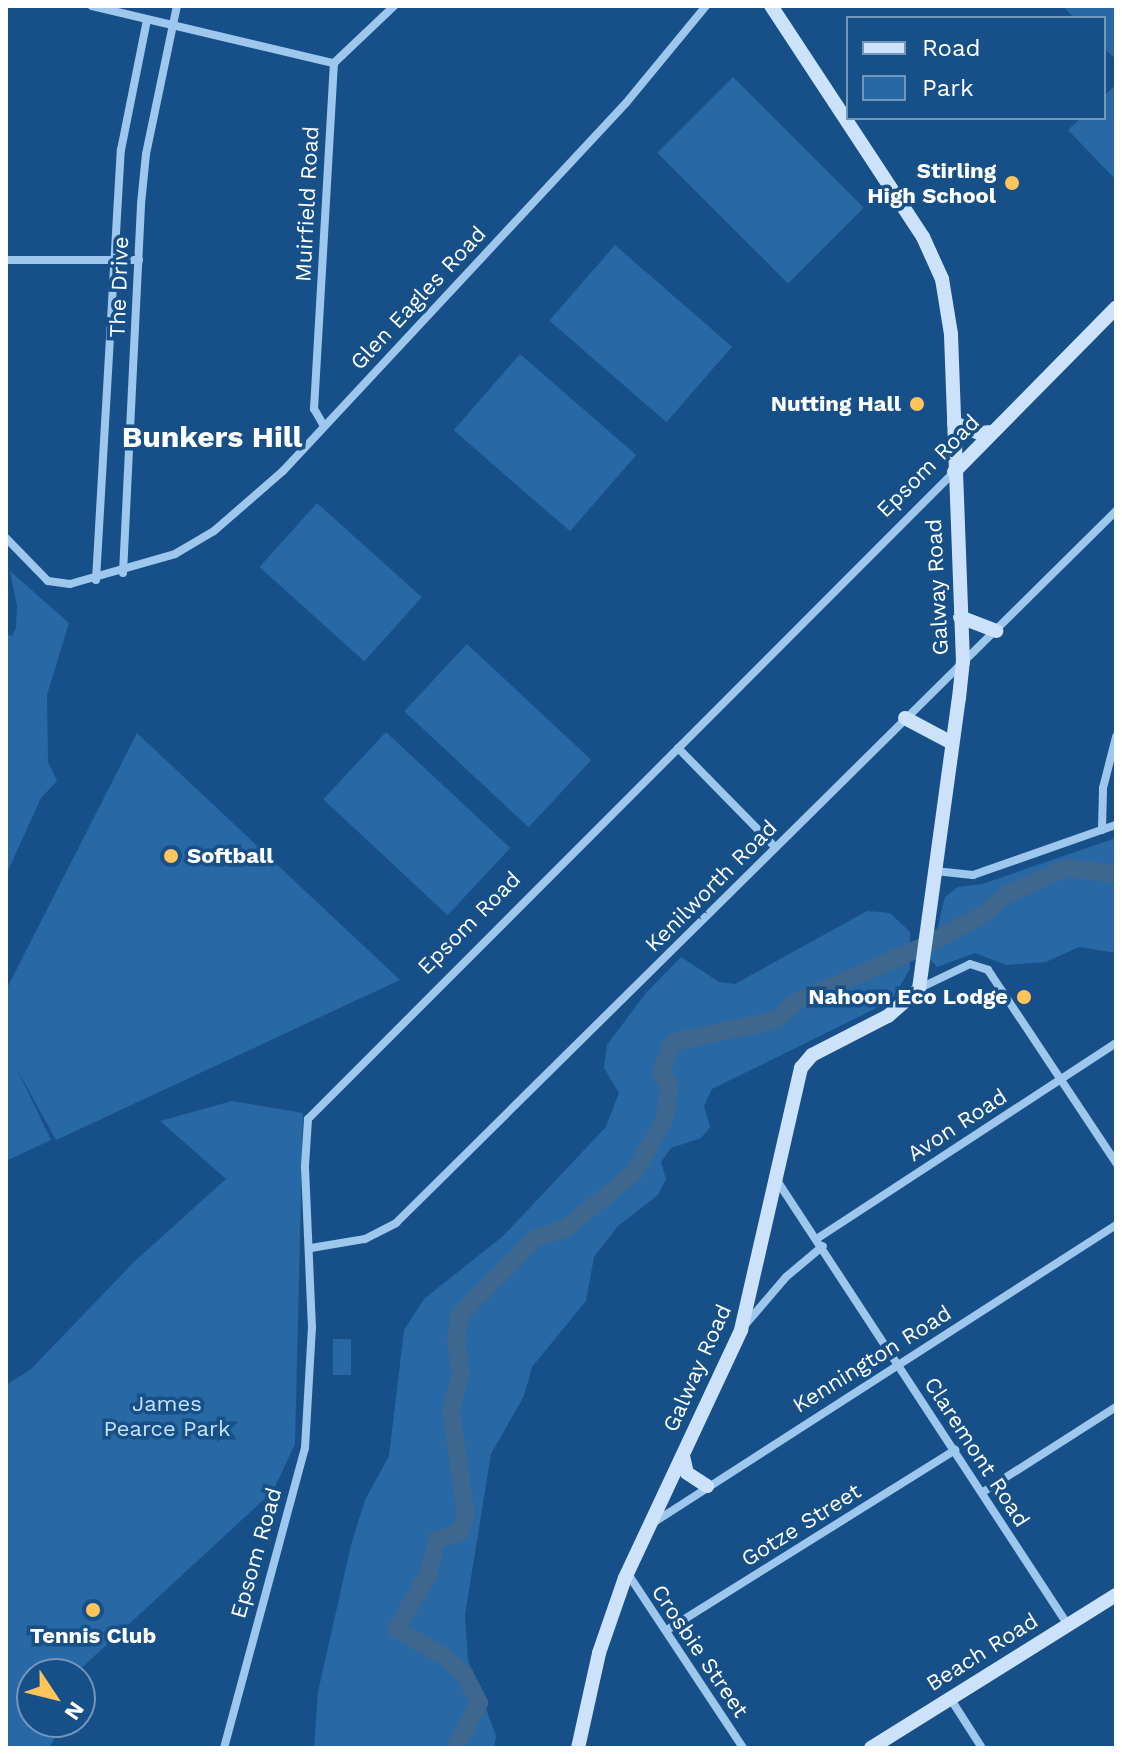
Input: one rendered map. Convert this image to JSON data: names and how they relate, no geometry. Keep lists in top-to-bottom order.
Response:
{
  "streets": {
    "street": [
      "Muirfield Road",
      "The Drive",
      "Glen Eagles Road",
      "Epsom Road",
      "Galway Road",
      "Kenilworth Road",
      "Avon Road",
      "Kennington Road",
      "Claremont Road",
      "Gotze Street",
      "Crosbie Street",
      "Beach Road"
    ]
  },
  "crossings": [
    ["Muirfield Road", "Glen Eagles Road"],
    ["The Drive", "Glen Eagles Road"],
    ["Epsom Road", "Galway Road"],
    ["Epsom Road", "Kenilworth Road"],
    ["Galway Road", "Kenilworth Road"],
    ["Galway Road", "Avon Road"],
    ["Galway Road", "Kennington Road"],
    ["Galway Road", "Claremont Road"],
    ["Galway Road", "Crosbie Street"],
    ["Avon Road", "Claremont Road"],
    ["Kennington Road", "Claremont Road"],
    ["Claremont Road", "Gotze Street"],
    ["Claremont Road", "Beach Road"],
    ["Gotze Street", "Crosbie Street"]
  ],
  "districts": ["Bunkers Hill"],
  "parks": ["James Pearce Park"],
  "places": [
    "Stirling High School",
    "Nutting Hall",
    "Softball",
    "Nahoon Eco Lodge",
    "Tennis Club"
  ],
  "legend": ["Road", "Park"],
  "north": "bottom right"
}
